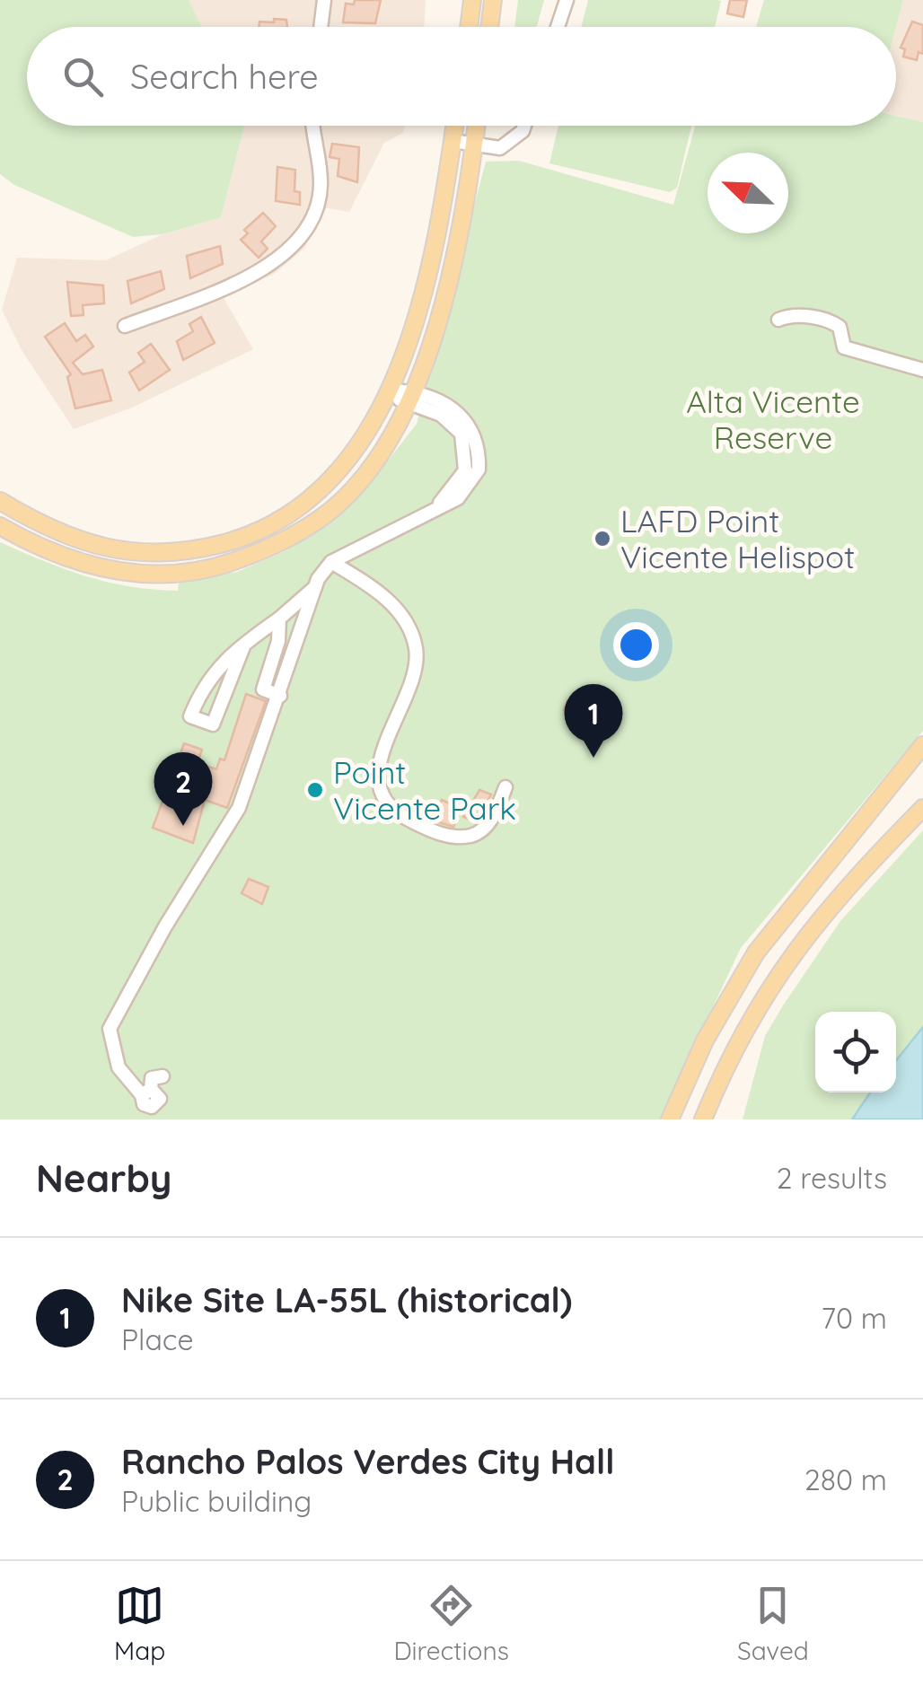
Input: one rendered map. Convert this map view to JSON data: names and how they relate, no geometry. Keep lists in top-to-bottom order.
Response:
{
  "parks": ["Alta Vicente Reserve"],
  "places": ["LAFD Point Vicente Helispot", "Point Vicente Park"],
  "north": "top left",
  "page": {
    "search": "Search here",
    "pins": ["1", "2"],
    "heading": ["Nearby", "2 results"],
    "list": [
      {
        "mark": "1",
        "name": "Nike Site LA-55L (historical)",
        "note": "Place",
        "value": "70 m"
      },
      {
        "mark": "2",
        "name": "Rancho Palos Verdes City Hall",
        "note": "Public building",
        "value": "280 m"
      }
    ],
    "nav": ["Map", "Directions", "Saved"]
  }
}
